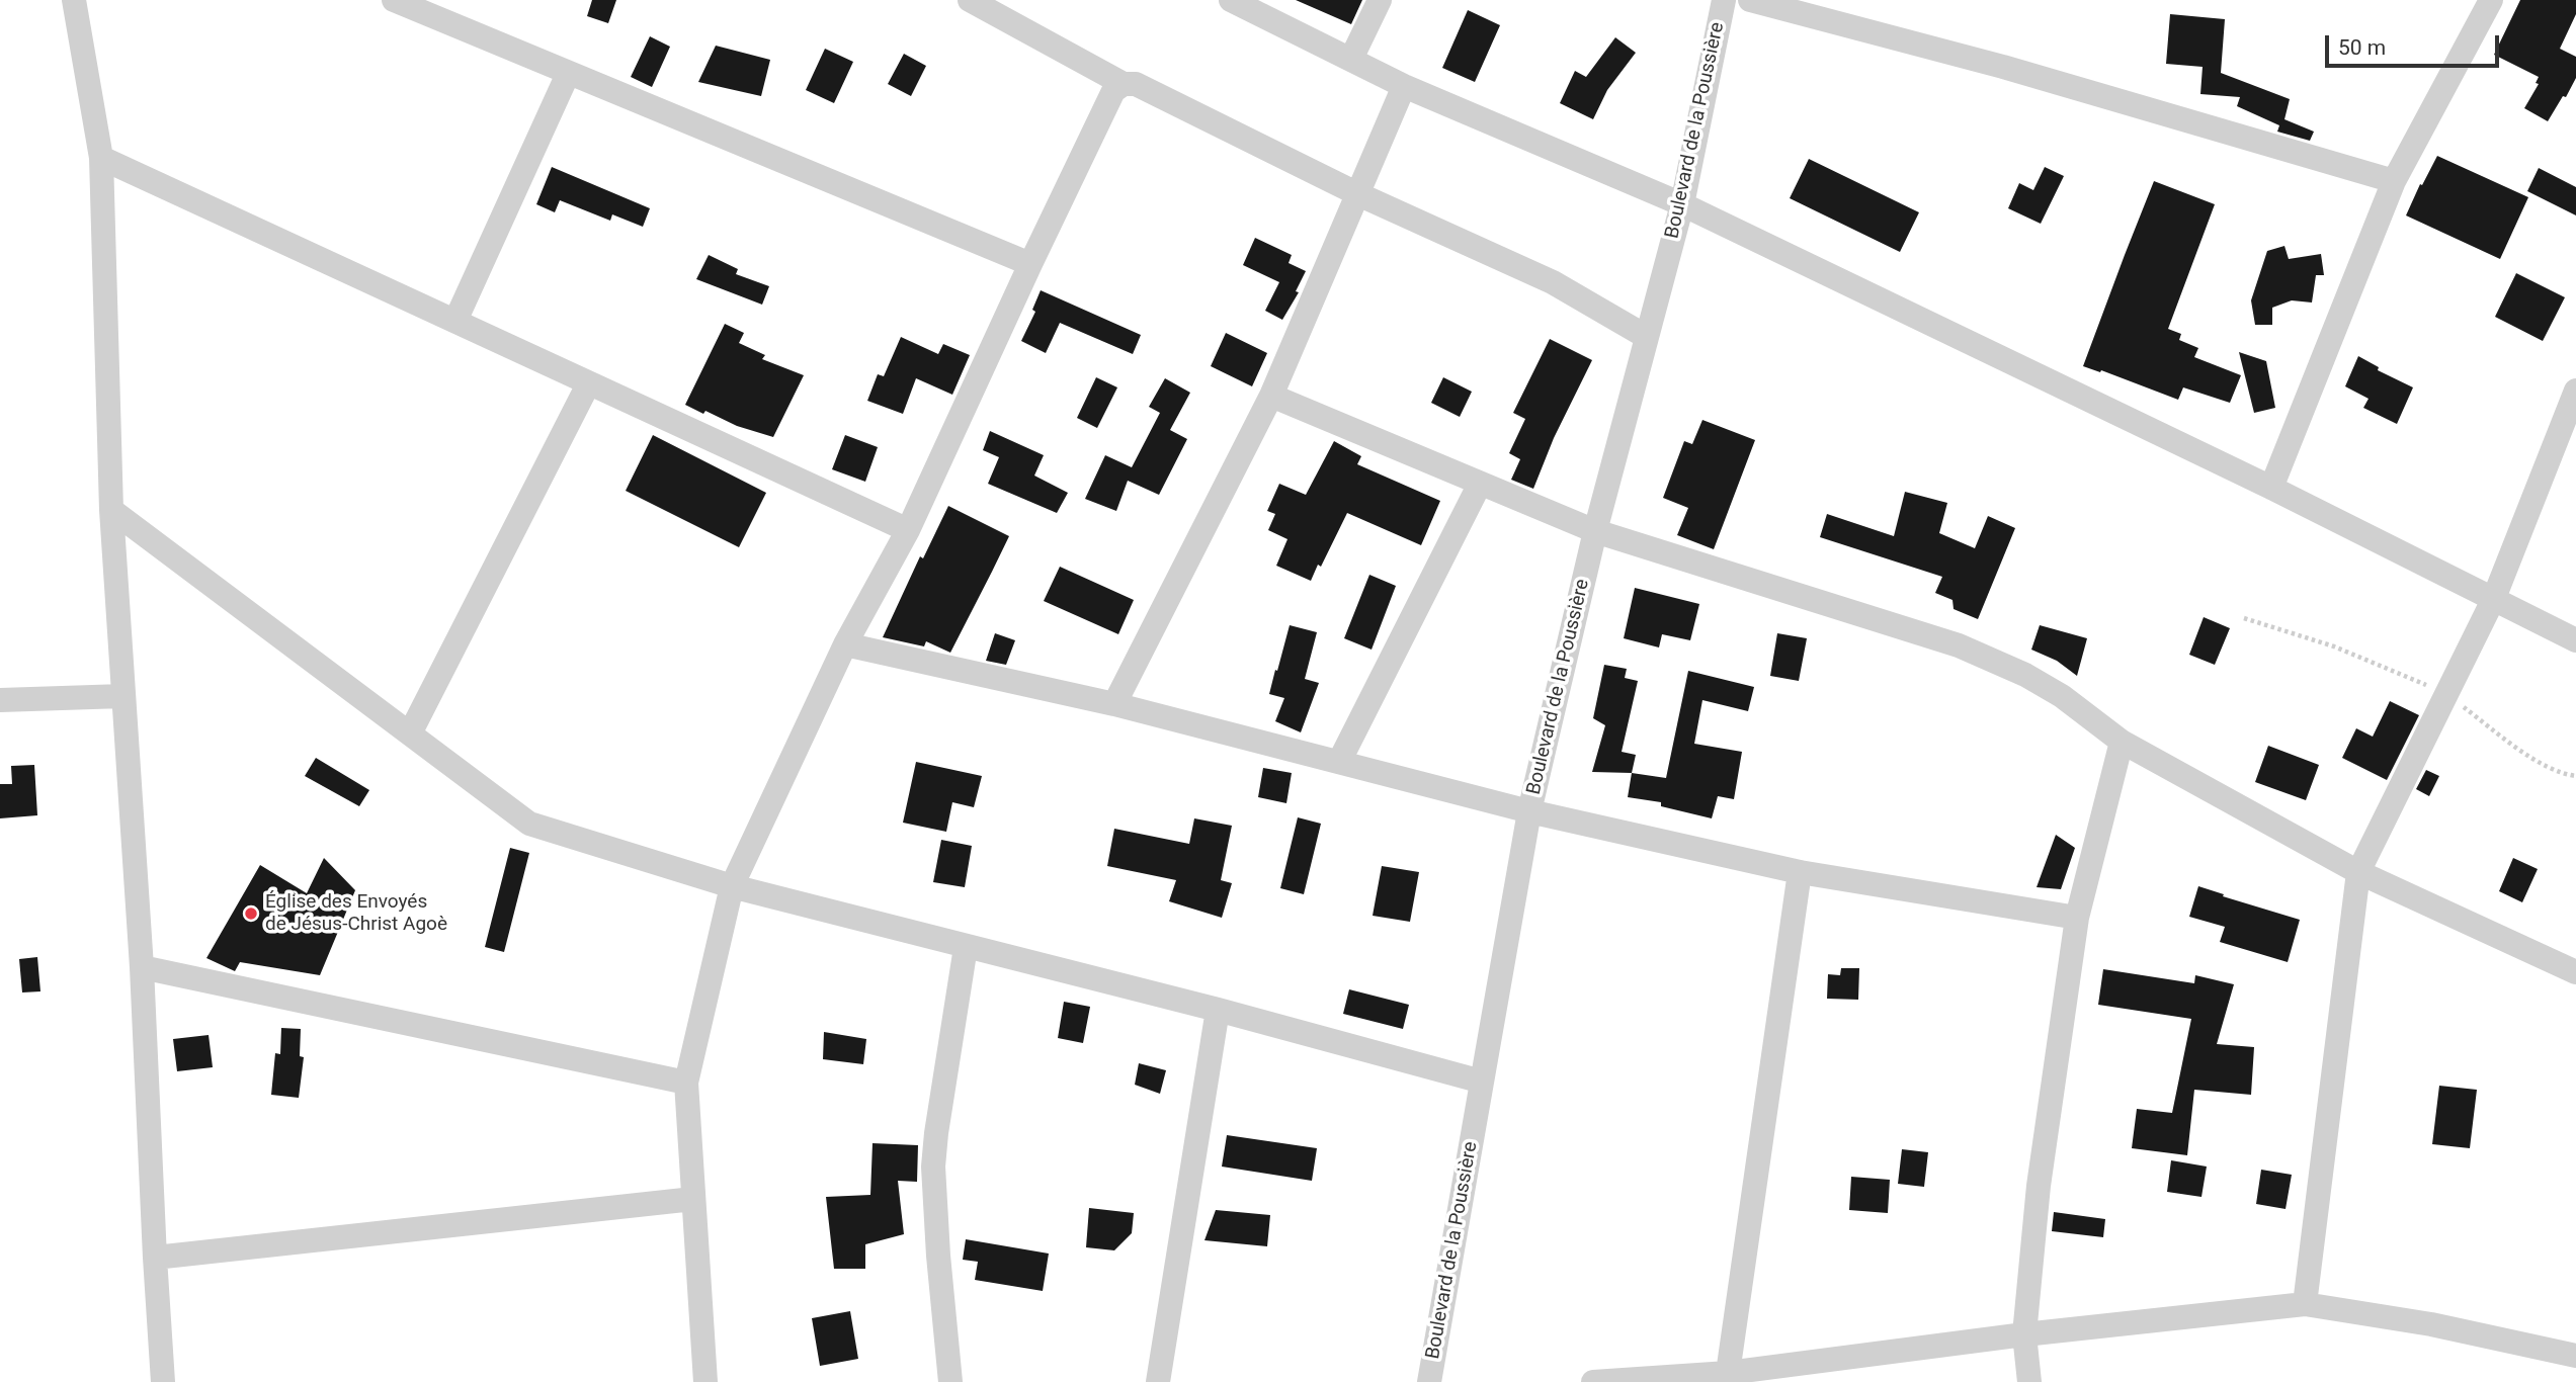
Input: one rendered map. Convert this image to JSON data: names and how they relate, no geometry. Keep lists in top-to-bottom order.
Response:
{
  "streets": {
    "street": ["Boulevard de la Poussière"]
  },
  "places": ["Église des Envoyés de Jésus-Christ Agoè"],
  "scale_bar": "50 m"
}
